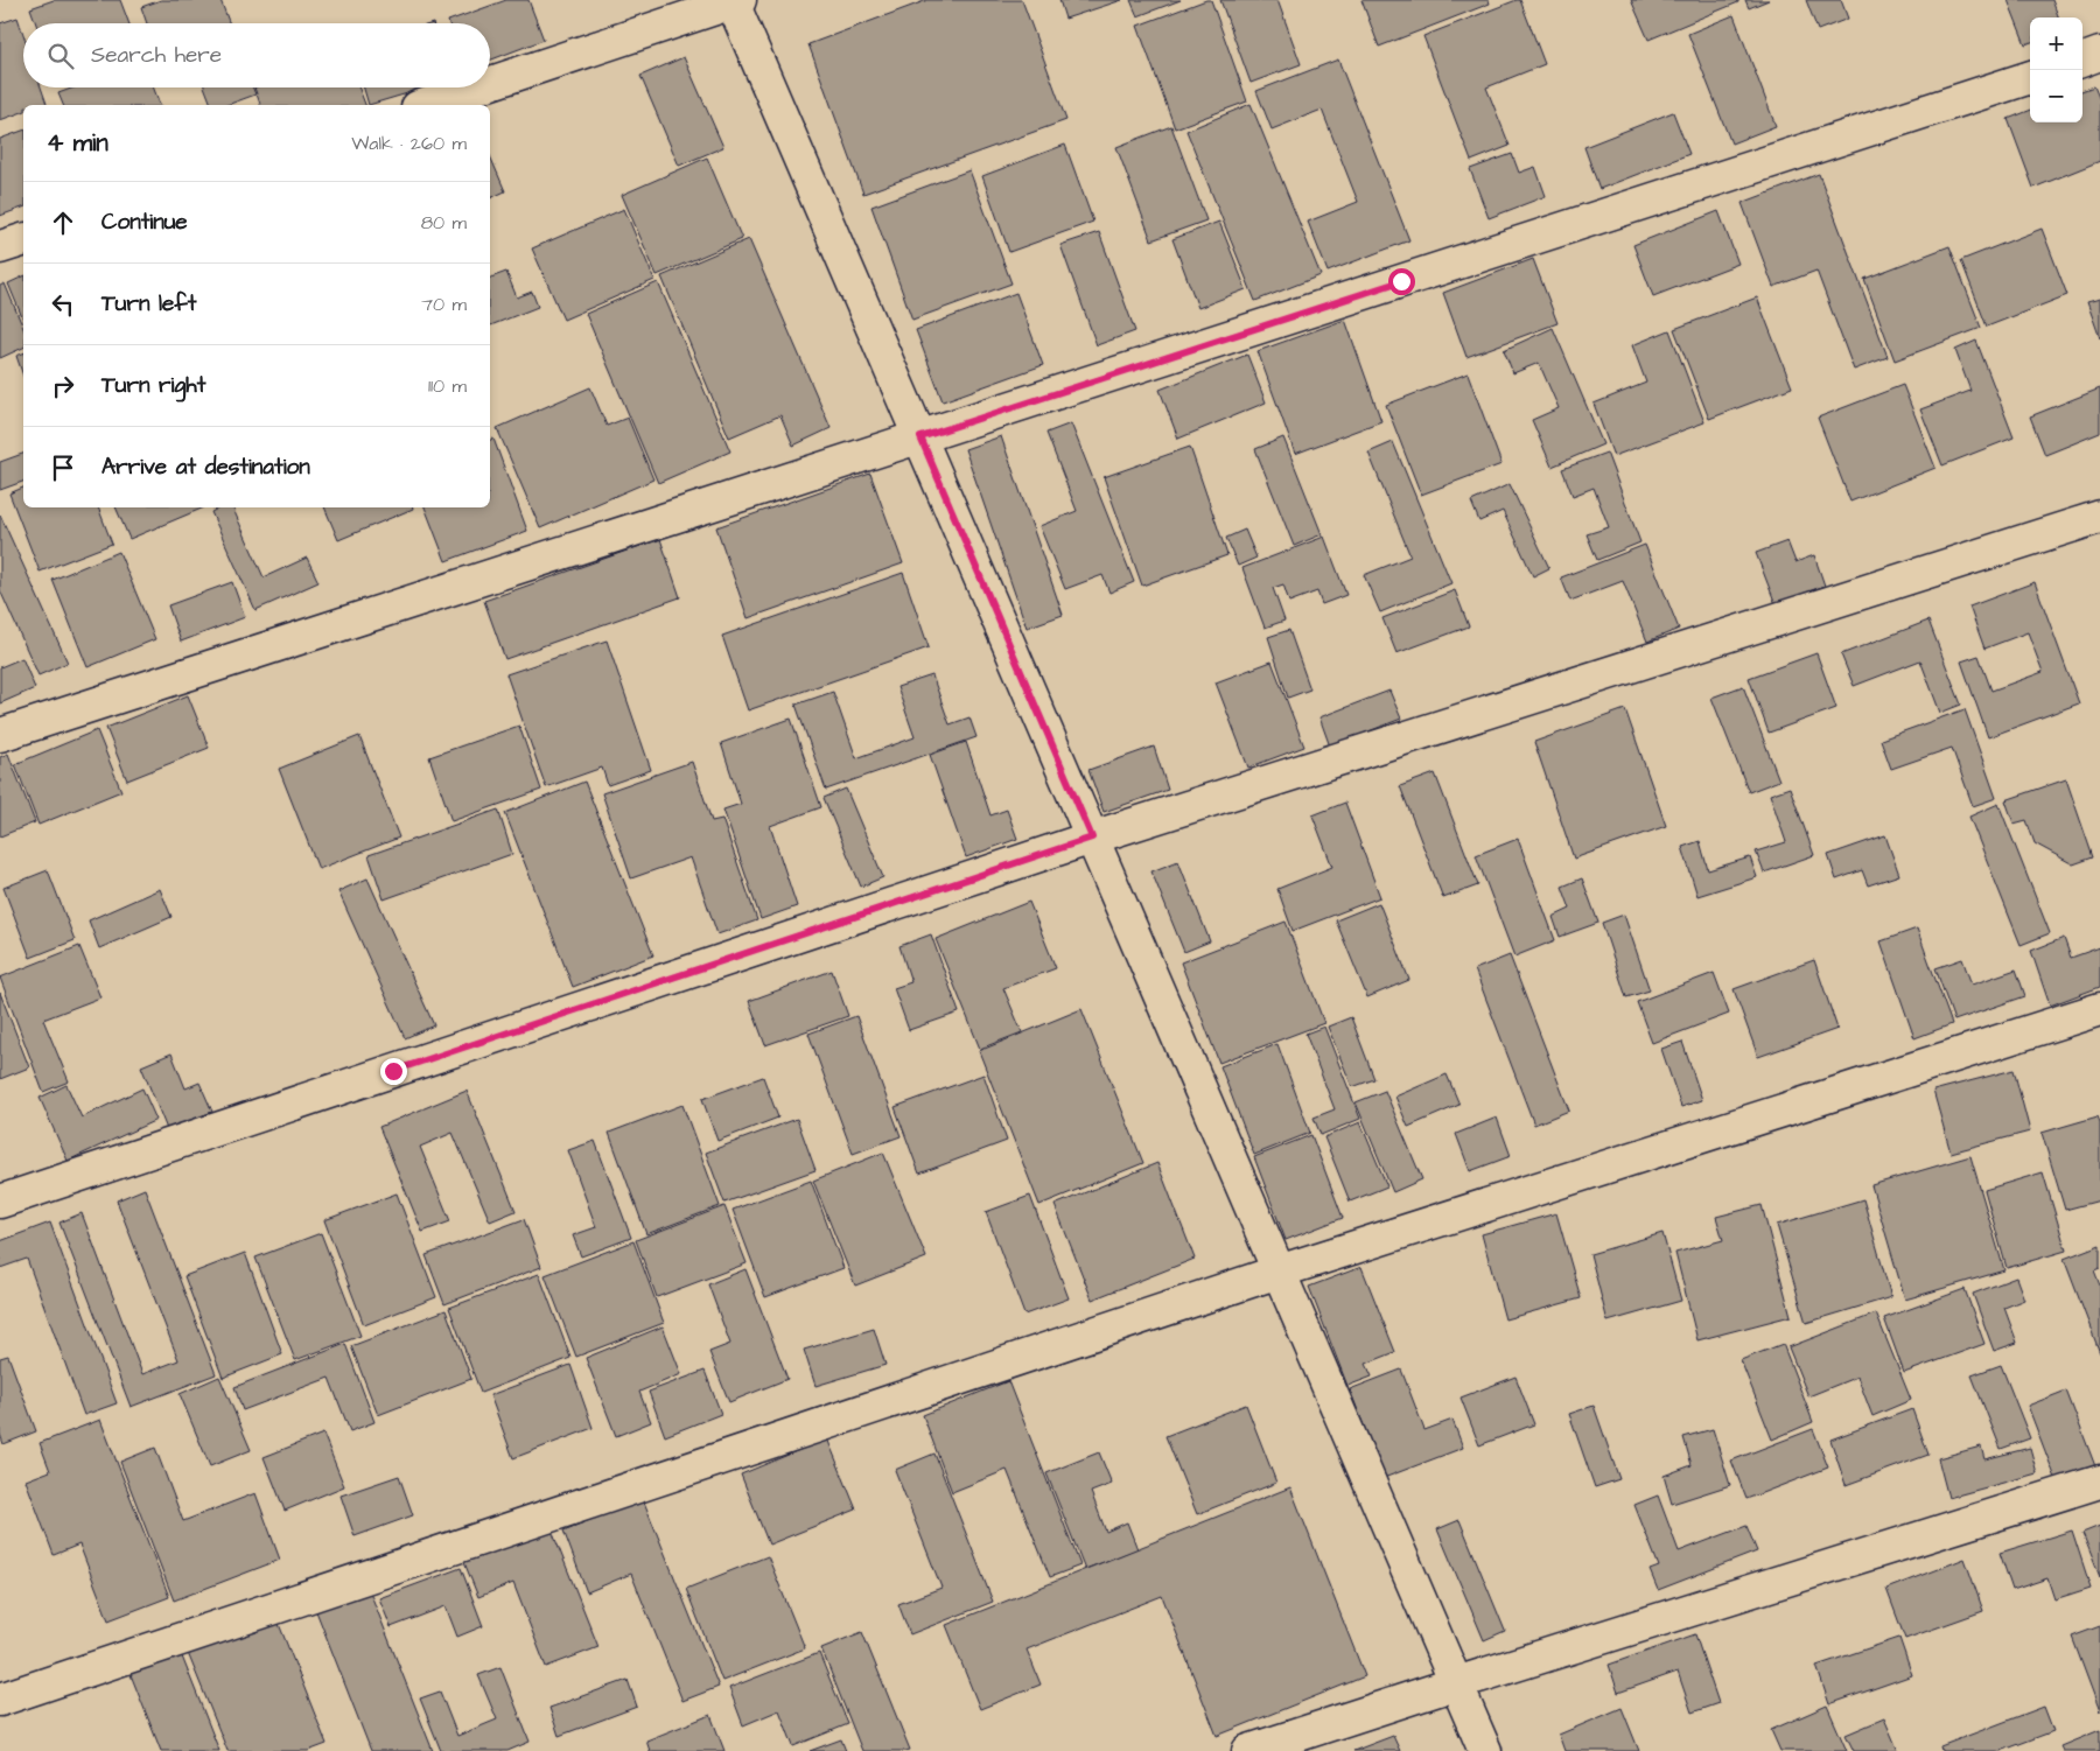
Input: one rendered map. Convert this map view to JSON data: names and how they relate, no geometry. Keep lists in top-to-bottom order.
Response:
{
  "page": {
    "map_buttons": ["+", "−"],
    "search": "Search here",
    "heading": ["4 min", "Walk · 260 m"],
    "list": [
      ["Continue", "80 m"],
      ["Turn left", "70 m"],
      ["Turn right", "110 m"],
      "Arrive at destination"
    ]
  }
}
